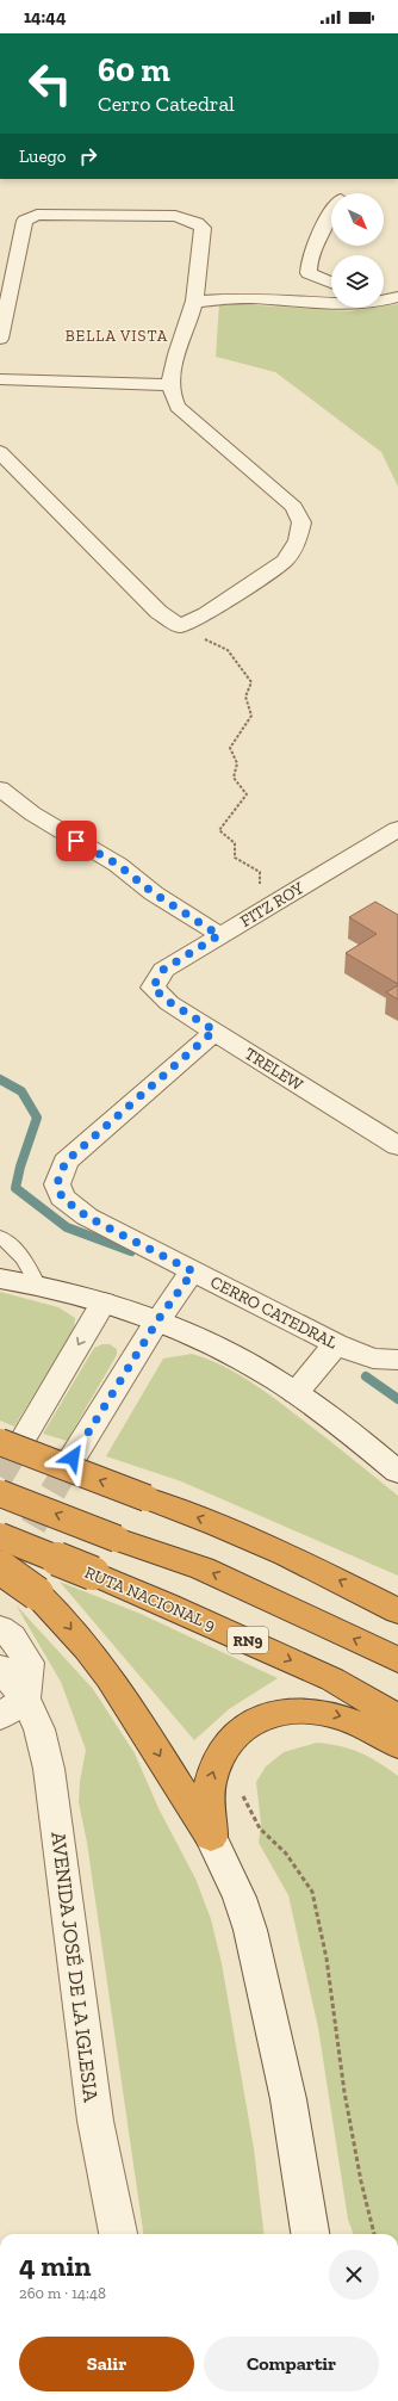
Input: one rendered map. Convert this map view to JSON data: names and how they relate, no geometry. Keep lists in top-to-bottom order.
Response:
{
  "streets": {
    "highway": ["RUTA NACIONAL 9", "RN9"],
    "street": [
      "FITZ ROY",
      "TRELEW",
      "CERRO CATEDRAL",
      "AVENIDA JOSÉ DE LA IGLESIA"
    ]
  },
  "crossings": [
    ["FITZ ROY", "TRELEW"],
    ["TRELEW", "CERRO CATEDRAL"]
  ],
  "districts": ["BELLA VISTA"],
  "north": "bottom right",
  "page": {
    "status": "14:44",
    "turn": ["60 m", "Cerro Catedral"],
    "then": "Luego",
    "heading": ["4 min", "260 m · 14:48"],
    "buttons": ["Salir", "Compartir"]
  }
}
